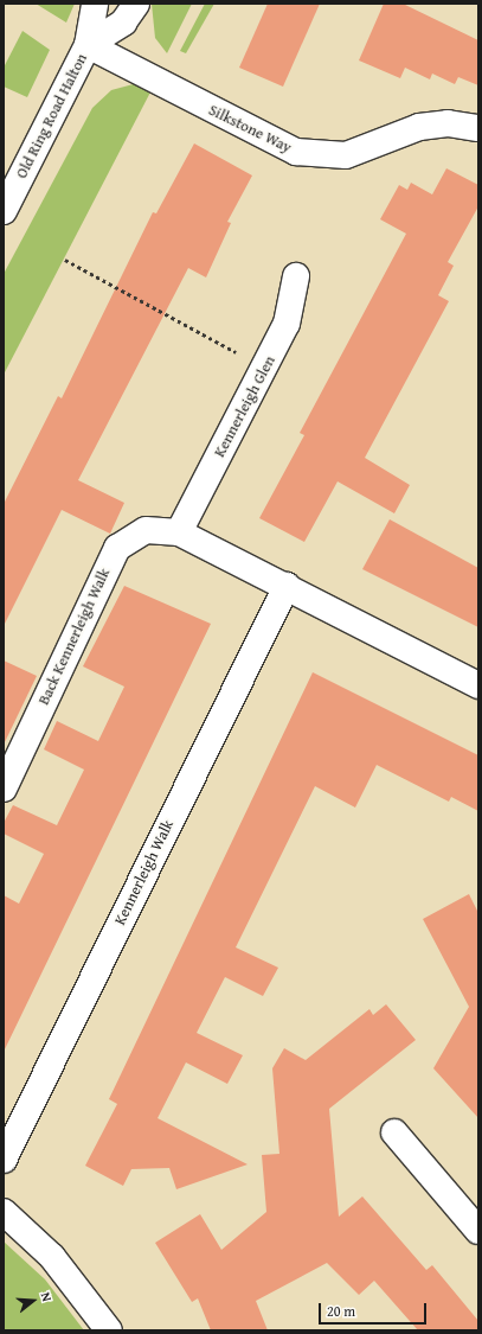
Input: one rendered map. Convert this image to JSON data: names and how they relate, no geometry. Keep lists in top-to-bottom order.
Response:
{
  "streets": {
    "street": [
      "Old Ring Road Halton",
      "Silkstone Way",
      "Kennerleigh Glen",
      "Back Kennerleigh Walk",
      "Kennerleigh Walk"
    ]
  },
  "crossings": [
    ["Old Ring Road Halton", "Silkstone Way"],
    ["Kennerleigh Glen", "Back Kennerleigh Walk"]
  ],
  "scale_bar": "20 m",
  "north": "right"
}
